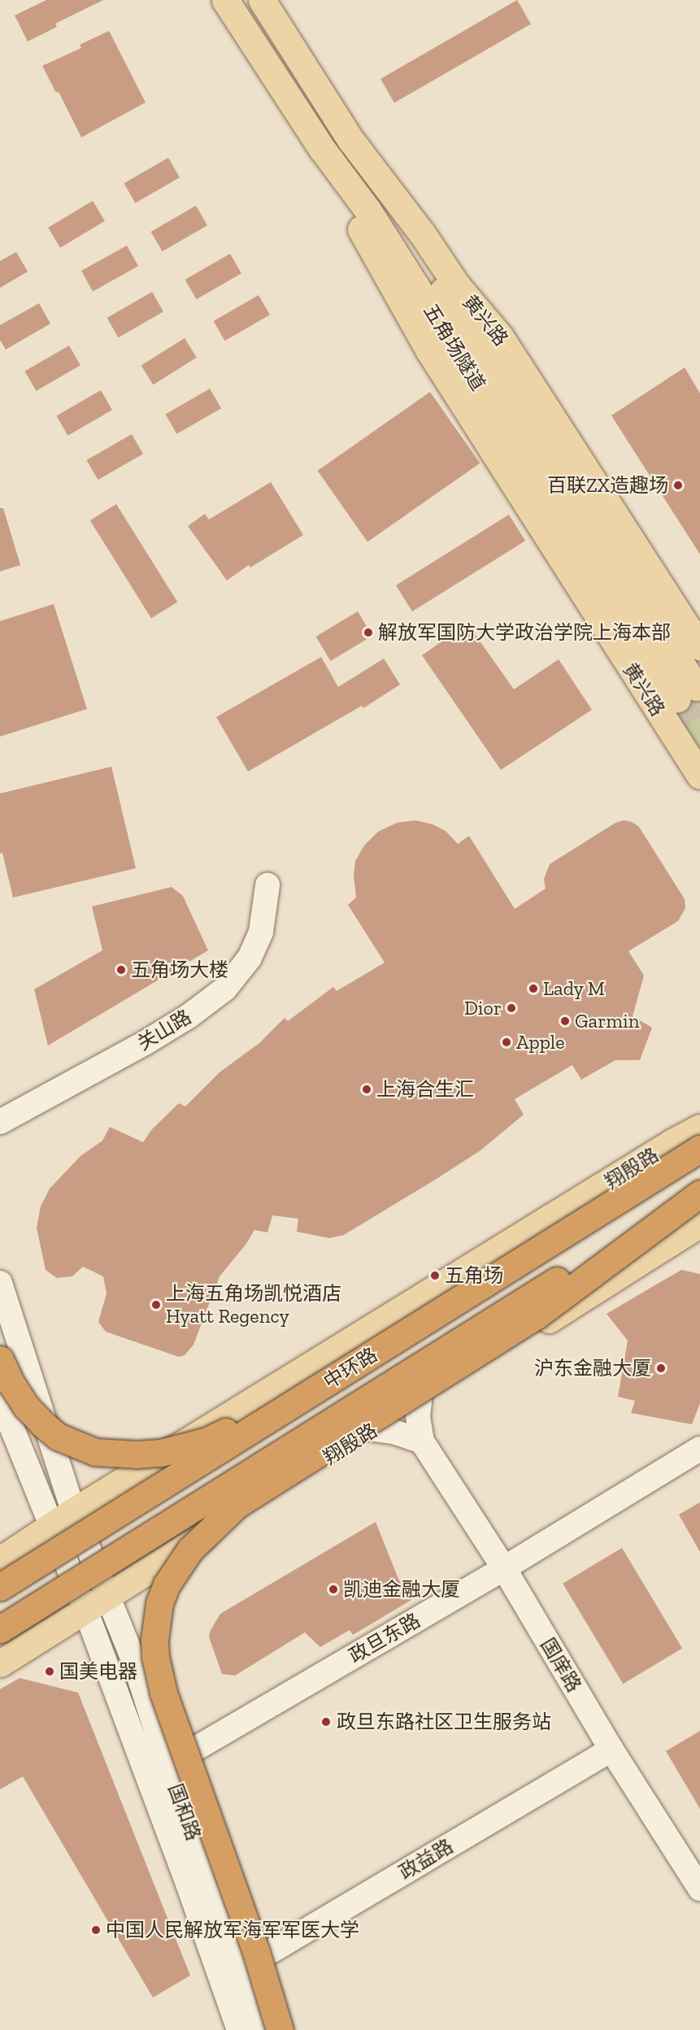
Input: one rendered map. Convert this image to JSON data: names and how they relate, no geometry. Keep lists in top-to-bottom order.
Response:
{
  "streets": {
    "highway": ["中环路"],
    "main road": ["黄兴路", "五角场隧道", "翔殷路"],
    "street": [
      "关山路",
      "政旦东路",
      "国庠路",
      "国和路",
      "政益路"
    ]
  },
  "crossings": [
    ["黄兴路", "五角场隧道"],
    ["翔殷路", "中环路"],
    ["翔殷路", "国庠路"],
    ["翔殷路", "国和路"],
    ["政旦东路", "国庠路"],
    ["政旦东路", "国和路"],
    ["国庠路", "政益路"],
    ["国和路", "政益路"]
  ],
  "places": [
    "百联ZX造趣场",
    "解放军国防大学政治学院上海本部",
    "五角场大楼",
    "Lady M",
    "Dior",
    "Garmin",
    "Apple",
    "上海合生汇",
    "五角场",
    "上海五角场凯悦酒店 Hyatt Regency",
    "沪东金融大厦",
    "凯迪金融大厦",
    "国美电器",
    "政旦东路社区卫生服务站",
    "中国人民解放军海军军医大学"
  ]
}
